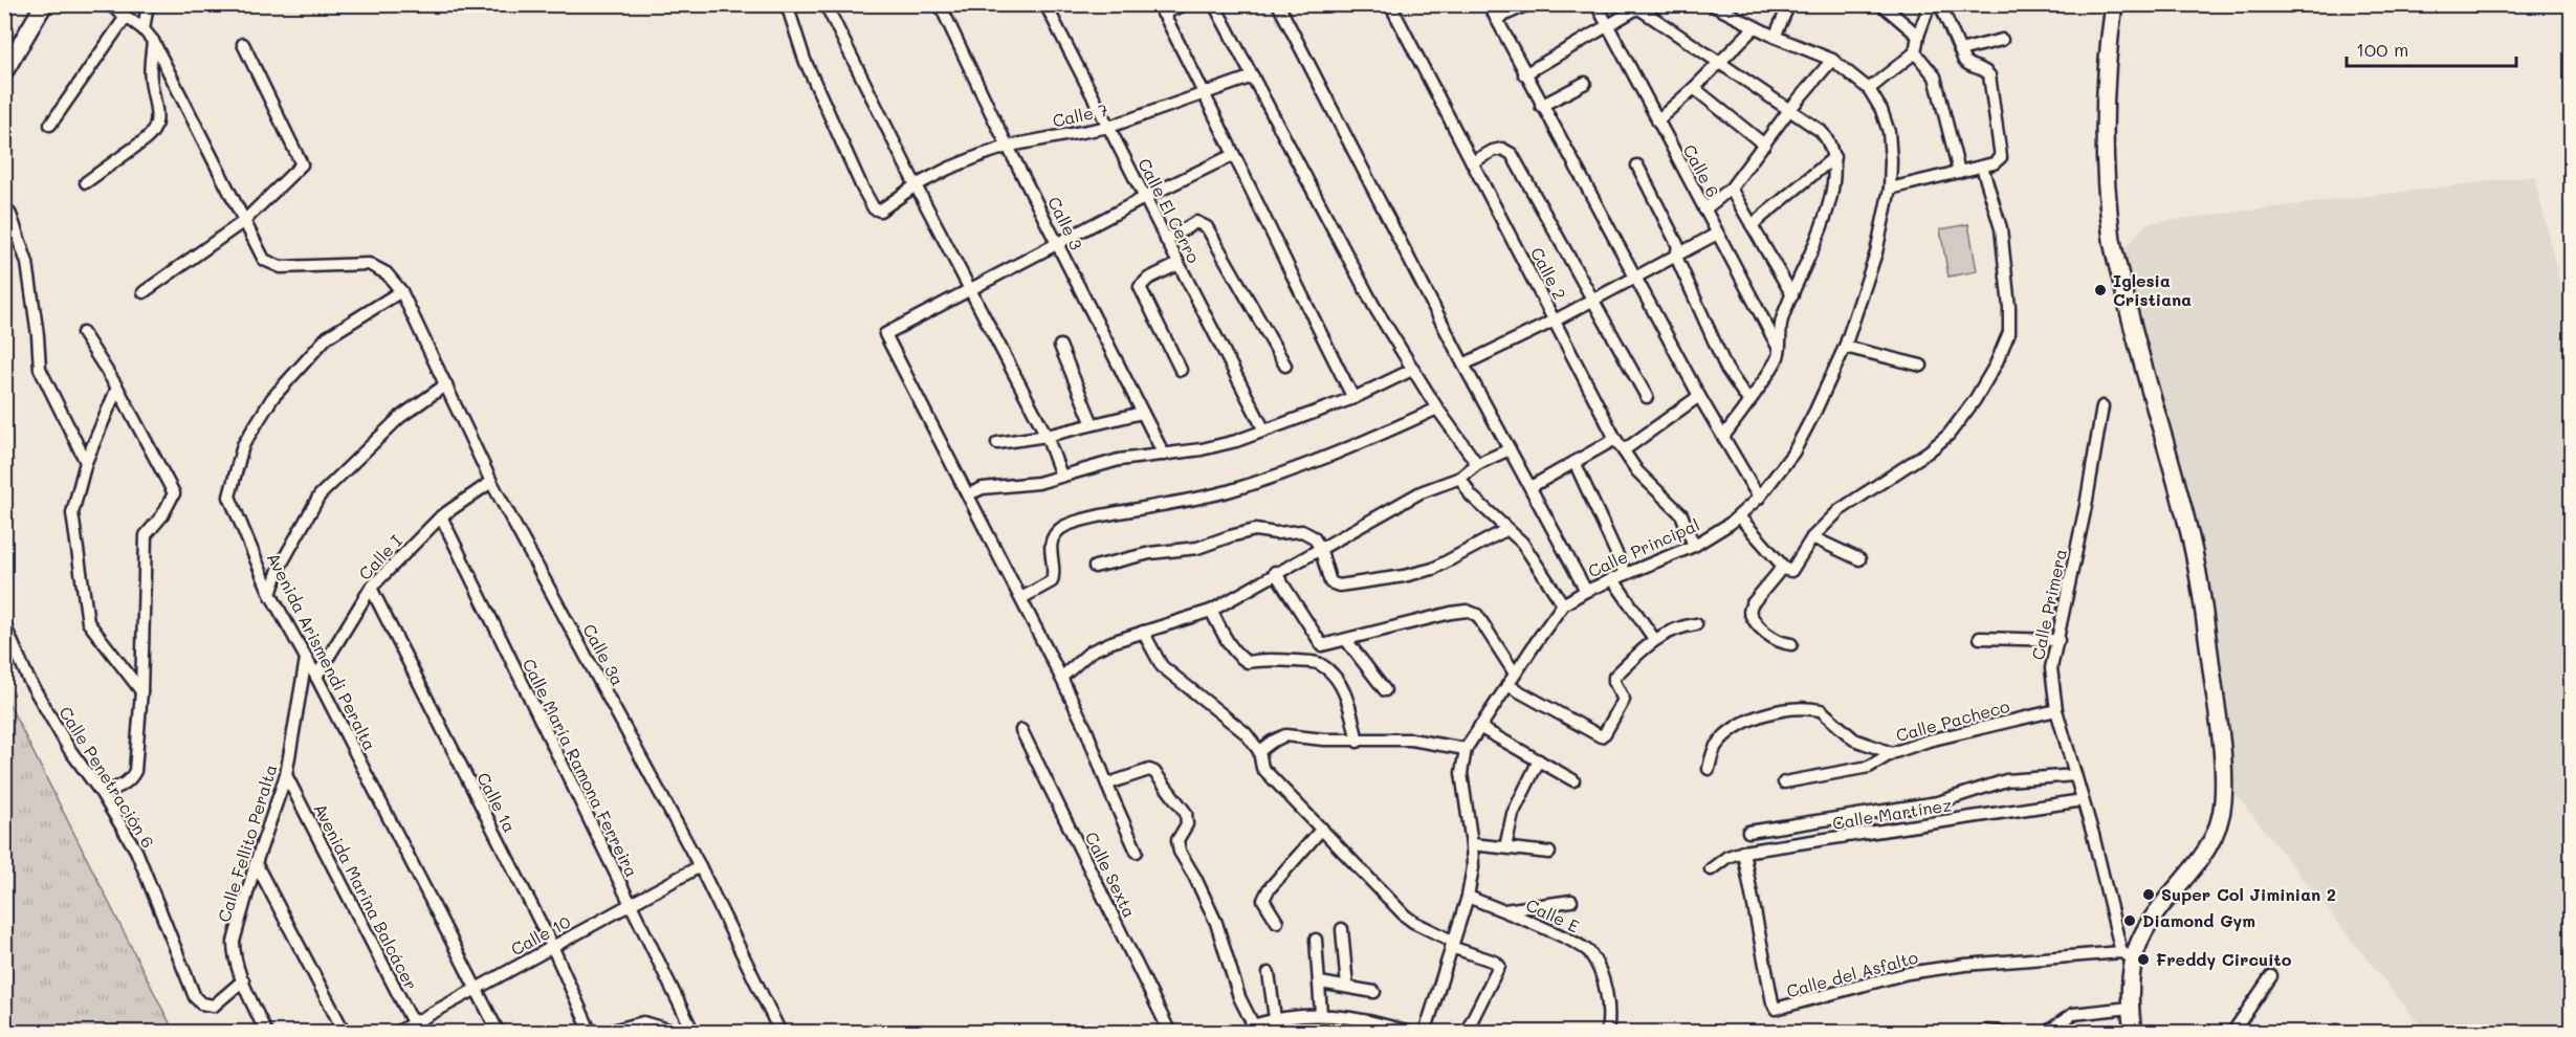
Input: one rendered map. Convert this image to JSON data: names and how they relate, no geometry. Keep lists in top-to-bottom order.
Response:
{
  "streets": {
    "street": [
      "Calle 7",
      "Calle 6",
      "Calle El Cerro",
      "Calle 3",
      "Calle 2",
      "Calle Principal",
      "Calle I",
      "Calle Primera",
      "Avenida Arismendi Peralta",
      "Calle 3a",
      "Calle Pacheco",
      "Calle María Ramona Ferreira",
      "Calle Penetración 6",
      "Calle 1a",
      "Calle Martínez",
      "Calle Fellito Peralta",
      "Calle Sexta",
      "Avenida Marina Balcácer",
      "Calle E",
      "Calle 10",
      "Calle del Asfalto"
    ]
  },
  "crossings": [
    ["Calle 7", "Calle El Cerro"],
    ["Calle 7", "Calle 3"],
    ["Calle 2", "Calle Principal"],
    ["Calle Principal", "Calle E"],
    ["Calle I", "Avenida Arismendi Peralta"],
    ["Calle I", "Calle 3a"],
    ["Calle I", "Calle María Ramona Ferreira"],
    ["Calle I", "Calle 1a"],
    ["Calle Primera", "Calle Pacheco"],
    ["Calle Primera", "Calle Martínez"],
    ["Calle Primera", "Calle del Asfalto"],
    ["Avenida Arismendi Peralta", "Calle 3a"],
    ["Avenida Arismendi Peralta", "Calle Fellito Peralta"],
    ["Avenida Arismendi Peralta", "Calle 10"],
    ["Calle 3a", "Calle 10"],
    ["Calle María Ramona Ferreira", "Calle 10"],
    ["Calle Penetración 6", "Calle Fellito Peralta"],
    ["Calle 1a", "Calle 10"],
    ["Calle Martínez", "Calle del Asfalto"],
    ["Calle Fellito Peralta", "Avenida Marina Balcácer"],
    ["Avenida Marina Balcácer", "Calle 10"]
  ],
  "places": [
    "Iglesia Cristiana",
    "Super Col Jiminian 2",
    "Diamond Gym",
    "Freddy Circuito"
  ],
  "scale_bar": "100 m"
}
